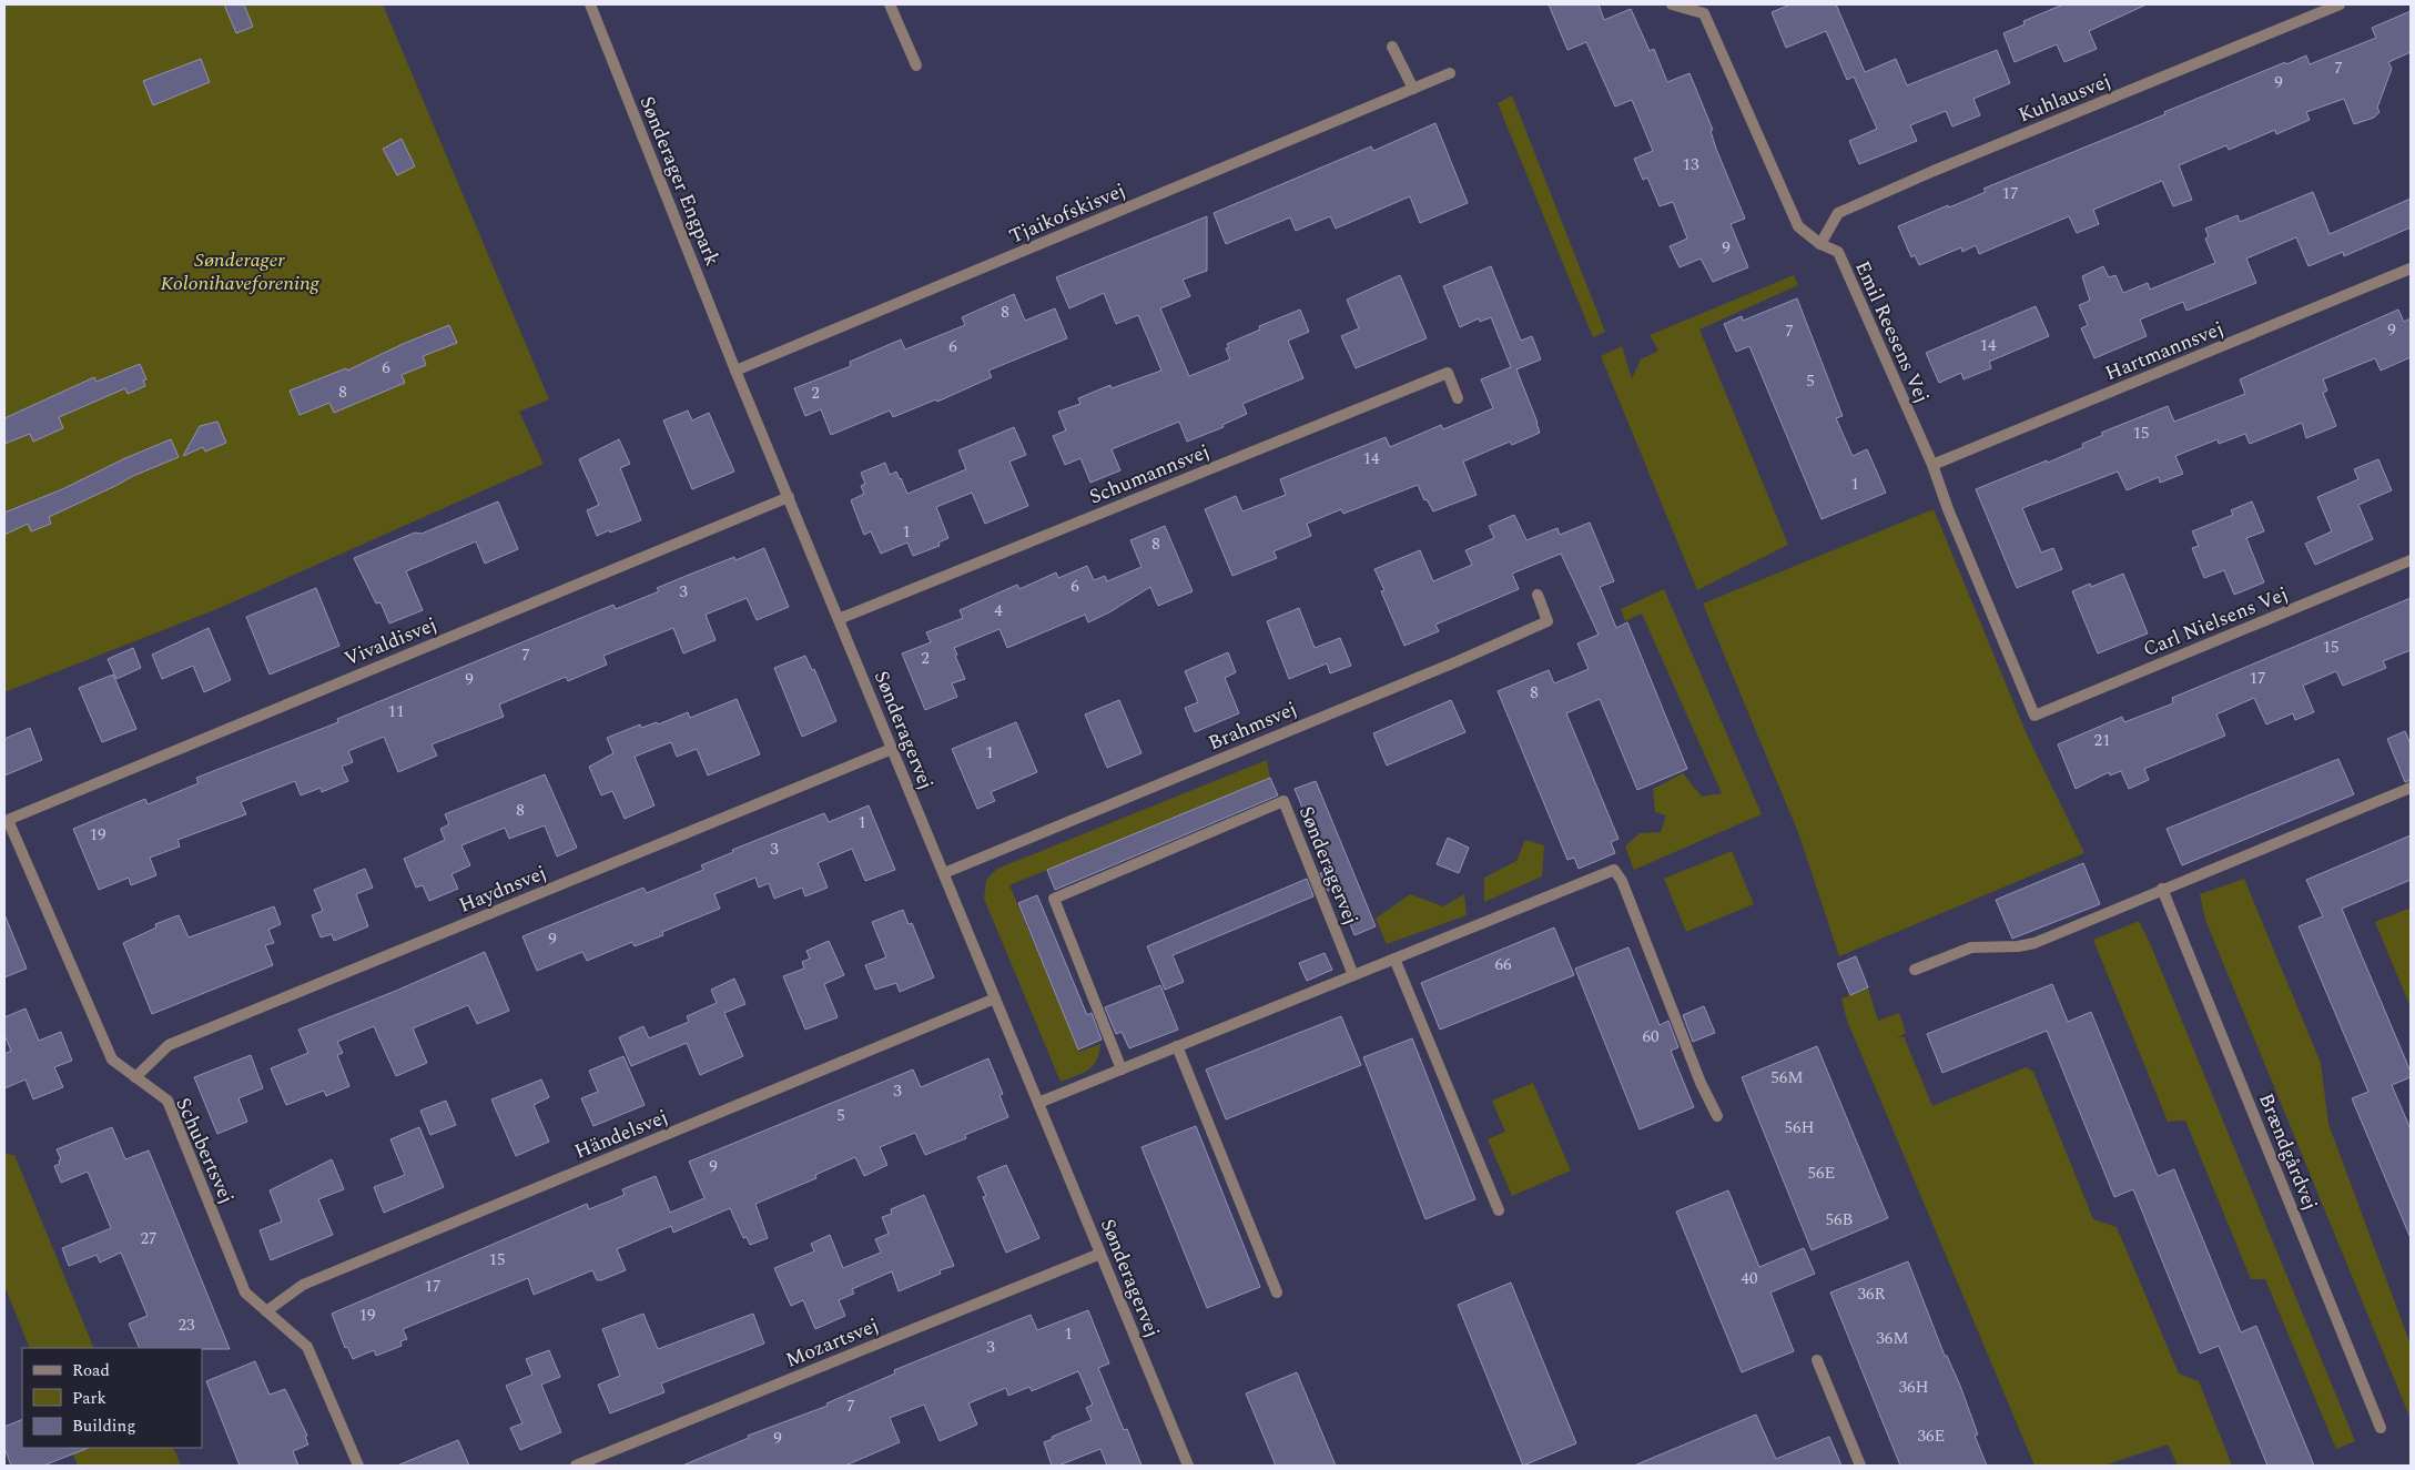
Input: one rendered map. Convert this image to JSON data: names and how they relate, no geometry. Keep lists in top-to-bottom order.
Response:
{
  "streets": {
    "street": [
      "Kuhlausvej",
      "Sønderager Engpark",
      "Tjaikofskisvej",
      "Emil Reesens Vej",
      "Hartmannsvej",
      "Schumannsvej",
      "Carl Nielsens Vej",
      "Vivaldisvej",
      "Brahmsvej",
      "Sønderagervej",
      "Haydnsvej",
      "Händelsvej",
      "Schubertsvej",
      "Brændgårdvej",
      "Mozartsvej"
    ]
  },
  "crossings": [
    ["Kuhlausvej", "Emil Reesens Vej"],
    ["Sønderager Engpark", "Tjaikofskisvej"],
    ["Sønderager Engpark", "Sønderagervej"],
    ["Tjaikofskisvej", "Sønderagervej"],
    ["Emil Reesens Vej", "Hartmannsvej"],
    ["Emil Reesens Vej", "Carl Nielsens Vej"],
    ["Schumannsvej", "Sønderagervej"],
    ["Vivaldisvej", "Sønderagervej"],
    ["Vivaldisvej", "Schubertsvej"],
    ["Brahmsvej", "Sønderagervej"],
    ["Sønderagervej", "Haydnsvej"],
    ["Sønderagervej", "Händelsvej"],
    ["Sønderagervej", "Mozartsvej"],
    ["Haydnsvej", "Schubertsvej"],
    ["Händelsvej", "Schubertsvej"]
  ],
  "parks": ["Sønderager Kolonihaveforening"],
  "house_numbers": [
    "7",
    "9",
    "13",
    "17",
    "9",
    "8",
    "9",
    "7",
    "14",
    "6",
    "6",
    "5",
    "8",
    "2",
    "15",
    "14",
    "1",
    "1",
    "8",
    "6",
    "3",
    "4",
    "15",
    "7",
    "2",
    "17",
    "9",
    "8",
    "11",
    "21",
    "1",
    "8",
    "1",
    "19",
    "3",
    "9",
    "66",
    "60",
    "56M",
    "3",
    "5",
    "56H",
    "9",
    "56E",
    "56B",
    "27",
    "15",
    "40",
    "17",
    "36R",
    "19",
    "23",
    "1",
    "36M",
    "3",
    "36H",
    "7",
    "36E",
    "9"
  ],
  "legend": ["Road", "Park", "Building"]
}
